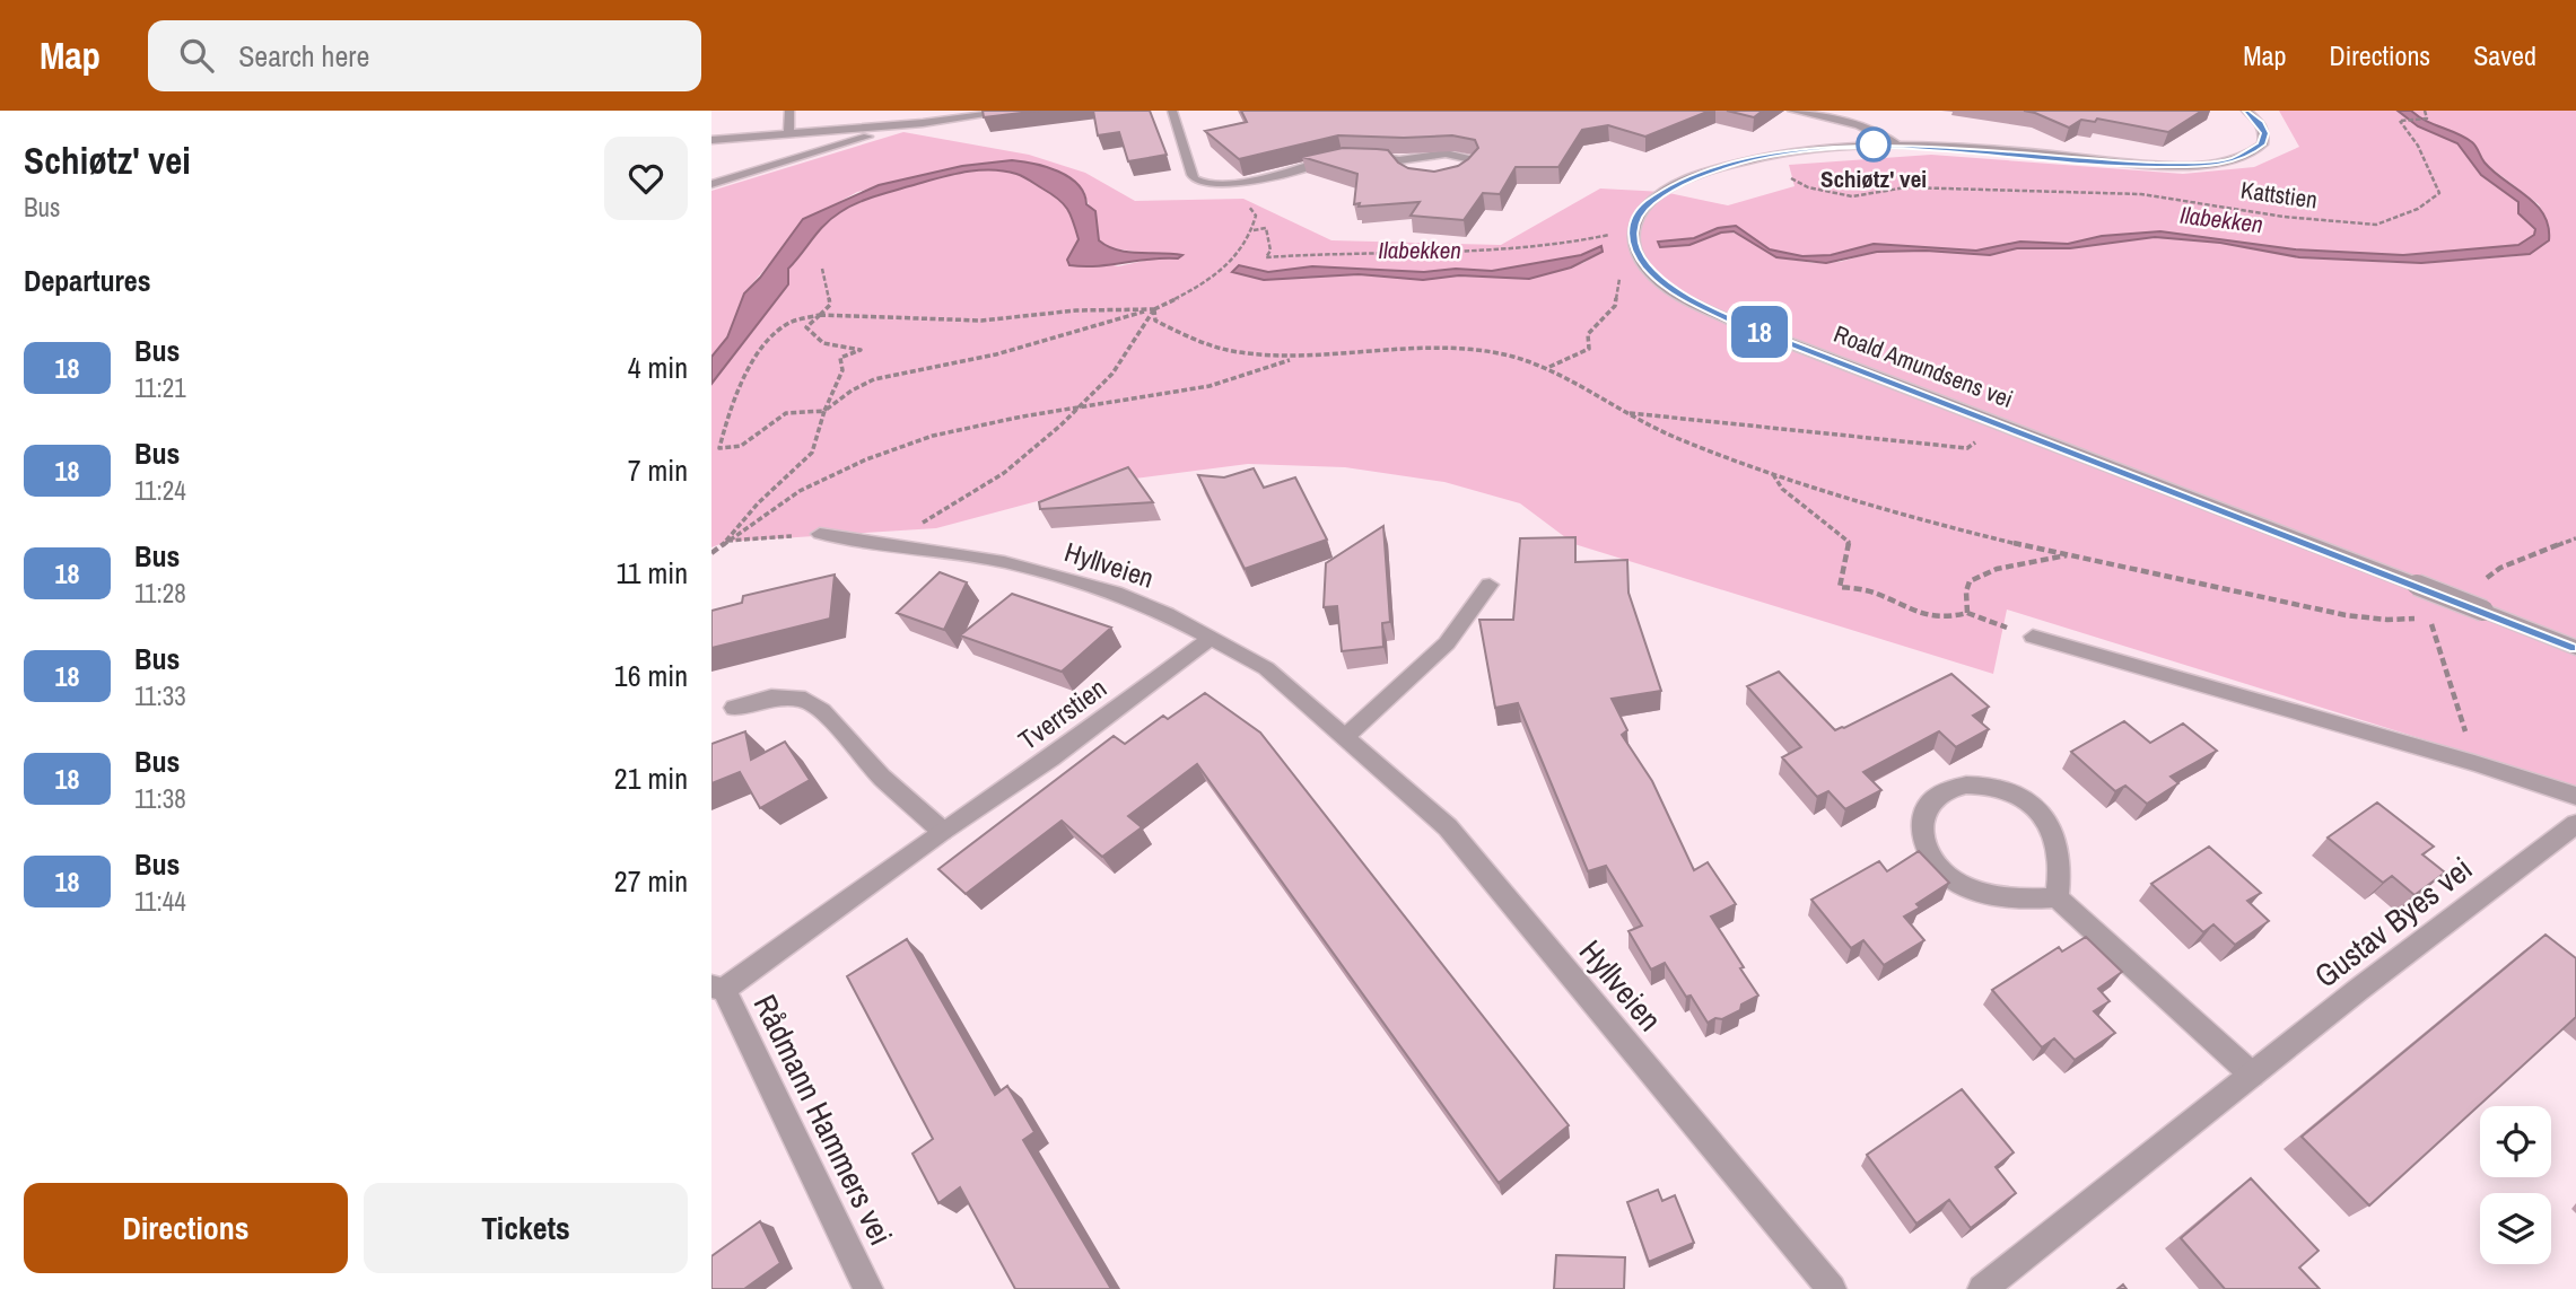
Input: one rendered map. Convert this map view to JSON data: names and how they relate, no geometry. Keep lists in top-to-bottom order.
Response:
{
  "streets": {
    "street": [
      "Roald Amundsens vei",
      "Hyllveien",
      "Tverrstien",
      "Gustav Byes vei",
      "Rådmann Hammers vei"
    ],
    "path": ["Kattstien"]
  },
  "crossings": [
    ["Hyllveien", "Tverrstien"],
    ["Tverrstien", "Rådmann Hammers vei"]
  ],
  "water": ["Ilabekken"],
  "places": ["Schiøtz' vei"],
  "lines": ["bus line 18"],
  "page": {
    "header": "Map",
    "search": "Search here",
    "nav": ["Map", "Directions", "Saved"],
    "heading": [
      ["Schiøtz' vei", "Bus"],
      "Departures"
    ],
    "on_map": "18",
    "list": [
      {
        "mark": "18",
        "name": "Bus",
        "note": "11:21",
        "value": "4 min"
      },
      {
        "mark": "18",
        "name": "Bus",
        "note": "11:24",
        "value": "7 min"
      },
      {
        "mark": "18",
        "name": "Bus",
        "note": "11:28",
        "value": "11 min"
      },
      {
        "mark": "18",
        "name": "Bus",
        "note": "11:33",
        "value": "16 min"
      },
      {
        "mark": "18",
        "name": "Bus",
        "note": "11:38",
        "value": "21 min"
      },
      {
        "mark": "18",
        "name": "Bus",
        "note": "11:44",
        "value": "27 min"
      }
    ],
    "buttons": ["Directions", "Tickets"]
  }
}
